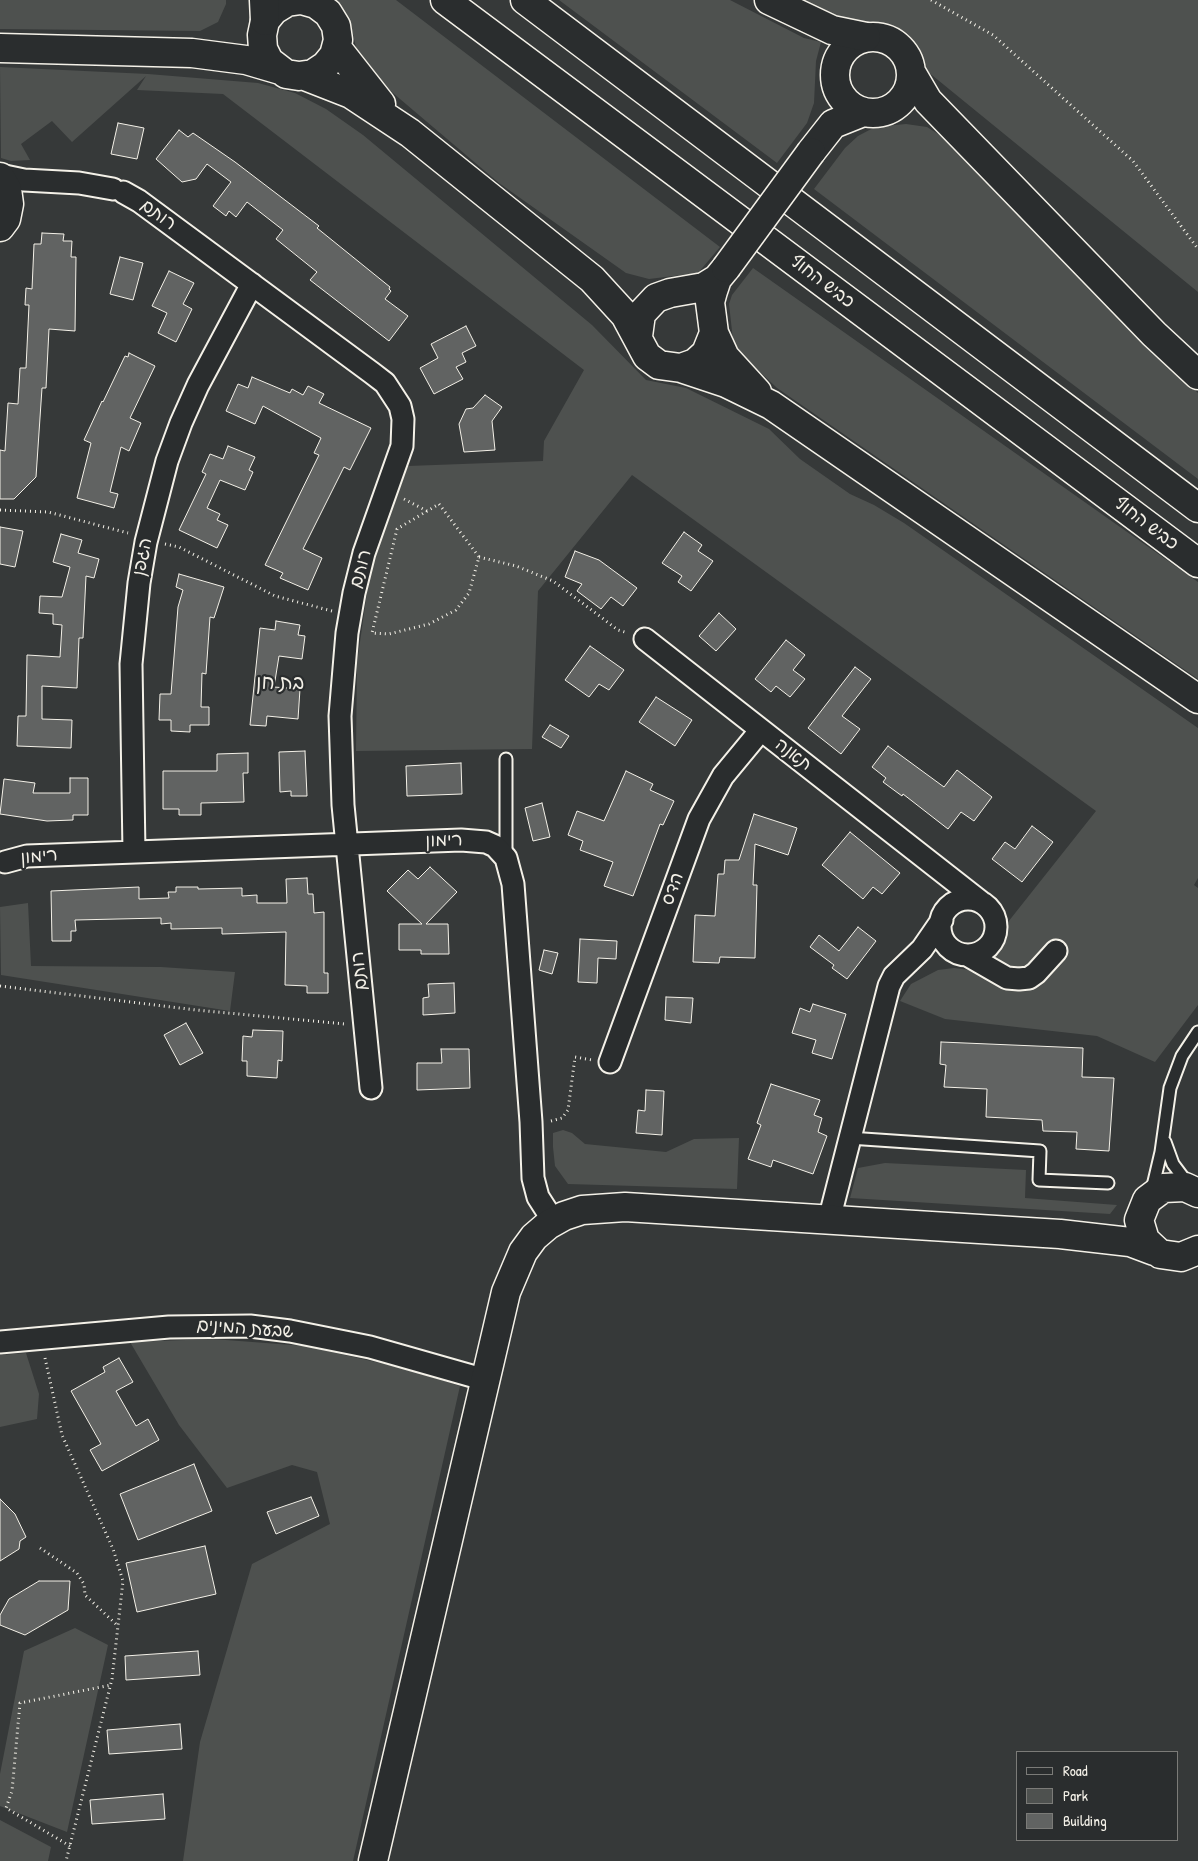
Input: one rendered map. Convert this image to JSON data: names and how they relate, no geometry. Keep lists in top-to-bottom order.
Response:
{
  "streets": {
    "main road": ["כביש החוף"],
    "street": [
      "רותם",
      "הגפן",
      "תאנה",
      "רימון",
      "הדס",
      "שבעת המינים"
    ]
  },
  "crossings": [
    ["רותם", "הגפן"],
    ["רותם", "רימון"],
    ["הגפן", "רימון"],
    ["תאנה", "הדס"]
  ],
  "districts": ["בת חן"],
  "legend": ["Road", "Park", "Building"]
}
